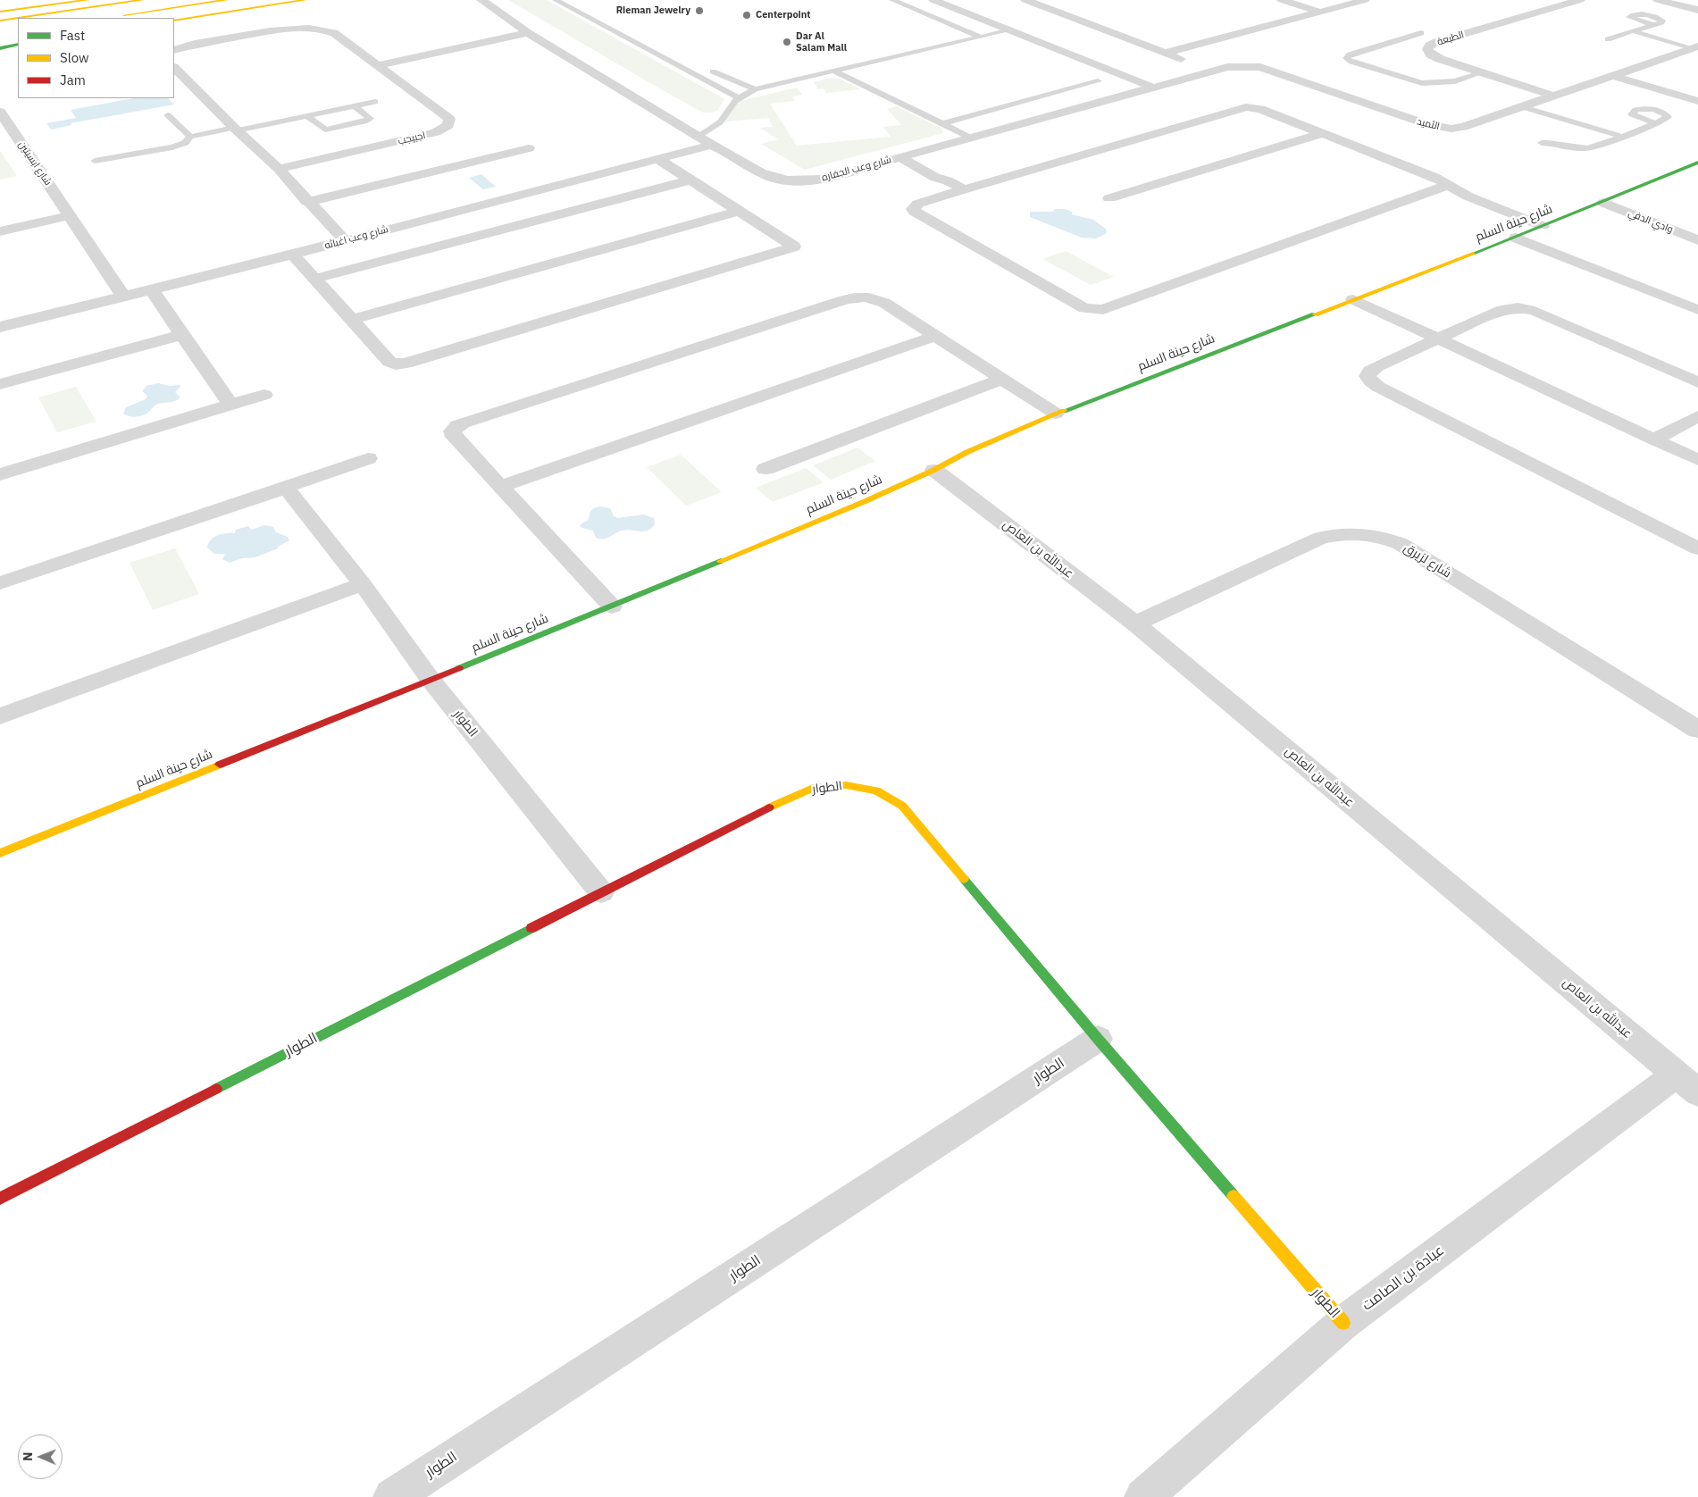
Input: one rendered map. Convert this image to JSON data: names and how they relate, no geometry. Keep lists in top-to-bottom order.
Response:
{
  "streets": {
    "main road": ["شارع حينة السلم", "الطوار"],
    "street": [
      "الطبعة",
      "الثميد",
      "اجبيجب",
      "شارع ابسيتين",
      "شارع وعب الجفاره",
      "وادي الدفي",
      "شارع وعب اغباثه",
      "عبدالله بن العاص",
      "شارع لزيرق",
      "عبادة بن الصامت"
    ]
  },
  "crossings": [
    ["الطبعة", "الثميد"],
    ["الثميد", "شارع وعب الجفاره"],
    ["شارع ابسيتين", "شارع وعب اغباثه"],
    ["شارع وعب الجفاره", "شارع وعب اغباثه"],
    ["وادي الدفي", "شارع حينة السلم"],
    ["شارع حينة السلم", "عبدالله بن العاص"],
    ["شارع حينة السلم", "الطوار"],
    ["عبدالله بن العاص", "شارع لزيرق"],
    ["عبدالله بن العاص", "عبادة بن الصامت"],
    ["الطوار", "عبادة بن الصامت"]
  ],
  "places": ["Rieman Jewelry", "Centerpoint", "Dar Al Salam Mall"],
  "legend": ["Fast", "Slow", "Jam"],
  "north": "left"
}
